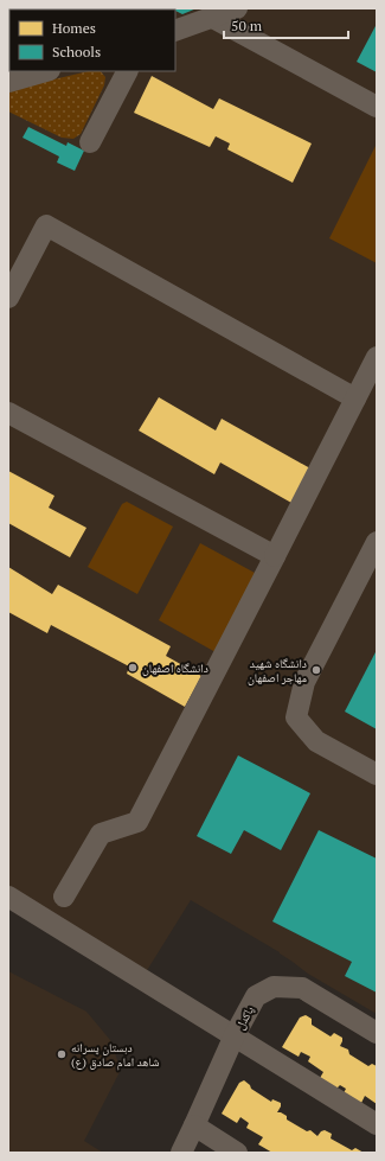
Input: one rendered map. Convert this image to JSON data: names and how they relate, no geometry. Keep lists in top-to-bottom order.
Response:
{
  "streets": {
    "street": ["پاکدل"]
  },
  "places": ["دانشگاه اصفهان", "دانشگاه شهید مهاجر اصفهان", "دبستان پسرانه شاهد امام صادق (ع)"],
  "legend": ["Homes", "Schools"],
  "scale_bar": "50 m"
}
